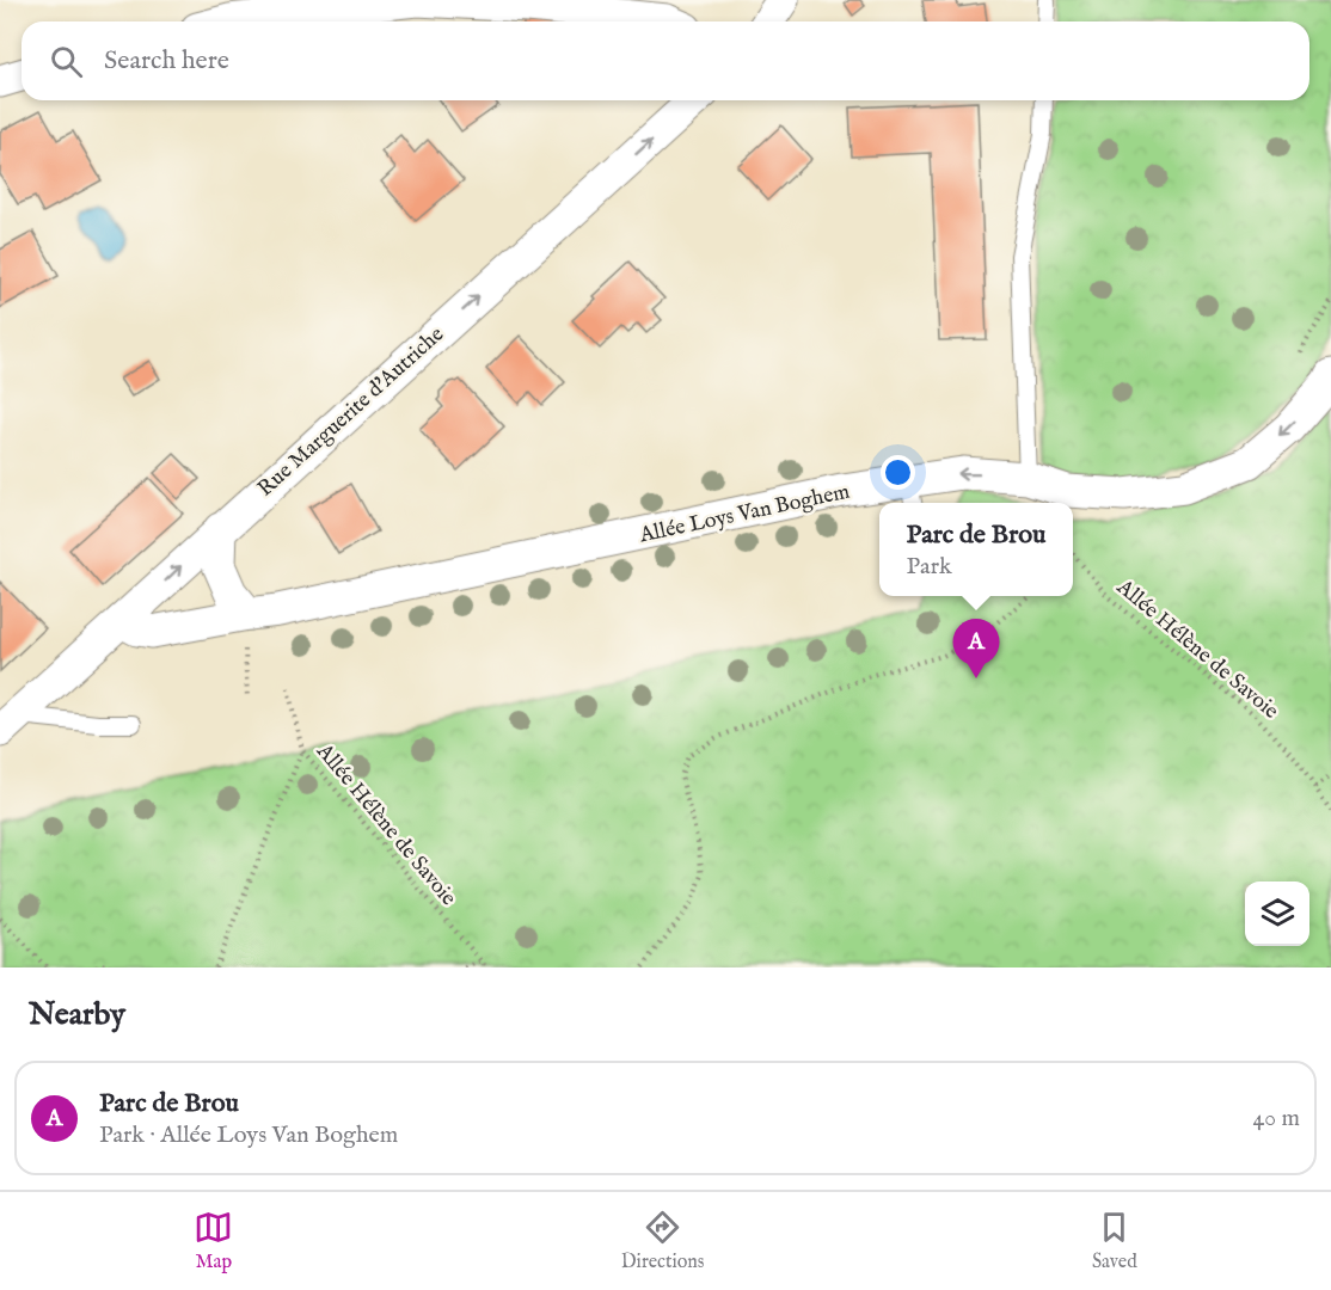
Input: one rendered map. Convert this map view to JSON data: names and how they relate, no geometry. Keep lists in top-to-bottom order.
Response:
{
  "streets": {
    "street": ["Rue Marguerite d'Autriche", "Allée Loys Van Boghem"],
    "path": ["Allée Hélène de Savoie"]
  },
  "crossings": [
    ["Rue Marguerite d'Autriche", "Allée Loys Van Boghem"]
  ],
  "one_way": ["Rue Marguerite d'Autriche"],
  "page": {
    "search": "Search here",
    "popup": ["Parc de Brou", "Park"],
    "pins": "A",
    "heading": "Nearby",
    "list": [
      {
        "mark": "A",
        "name": "Parc de Brou",
        "note": "Park · Allée Loys Van Boghem",
        "value": "40 m"
      }
    ],
    "nav": ["Map", "Directions", "Saved"]
  }
}
